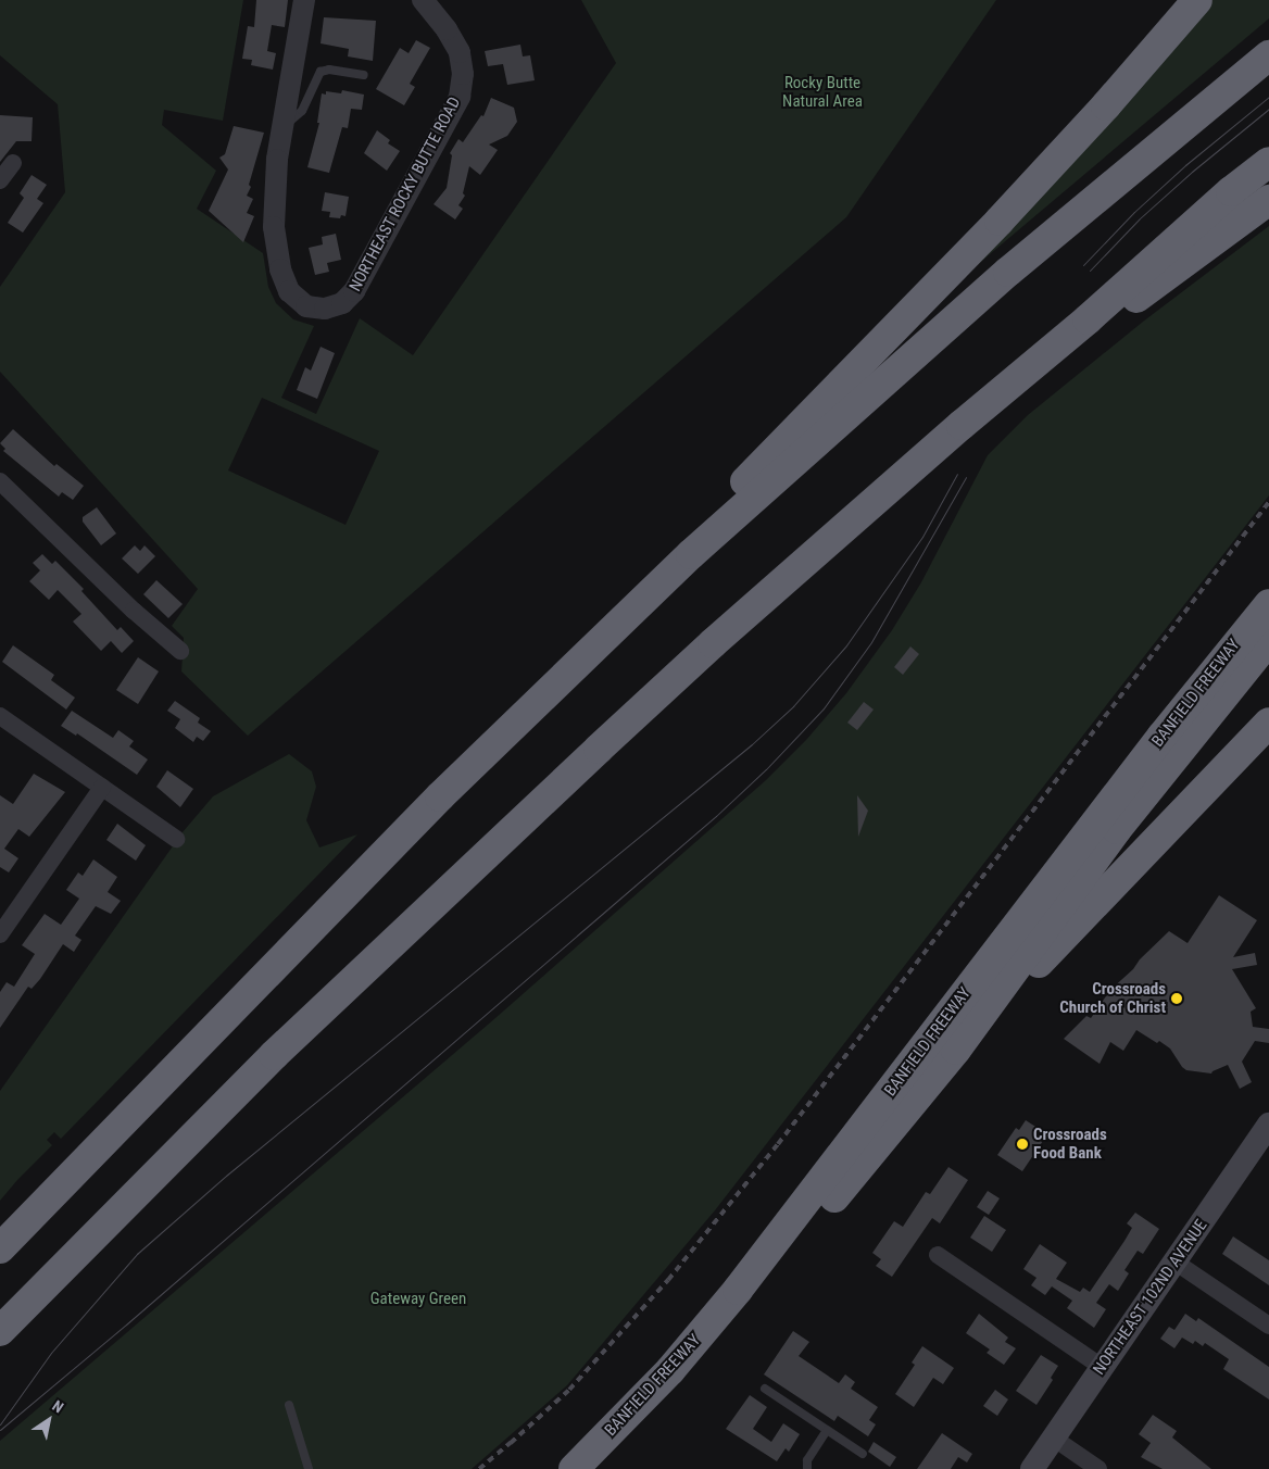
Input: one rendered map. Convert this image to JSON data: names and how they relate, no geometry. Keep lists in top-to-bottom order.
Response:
{
  "streets": {
    "highway": ["BANFIELD FREEWAY"],
    "main road": ["NORTHEAST 102ND AVENUE"],
    "street": ["NORTHEAST ROCKY BUTTE ROAD"]
  },
  "parks": ["Rocky Butte Natural Area", "Gateway Green"],
  "places": ["Crossroads Church of Christ", "Crossroads Food Bank"],
  "north": "top right"
}
